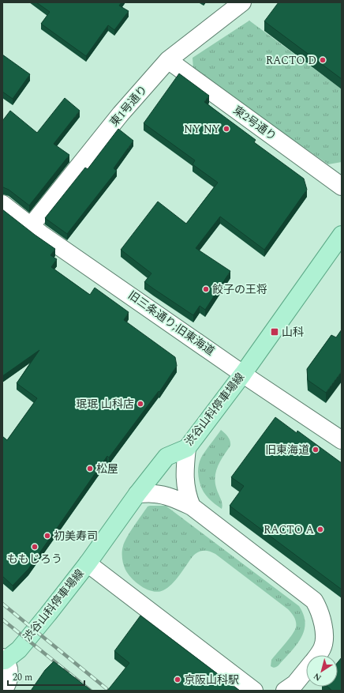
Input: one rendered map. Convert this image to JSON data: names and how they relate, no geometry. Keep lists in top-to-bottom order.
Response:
{
  "streets": {
    "main road": ["渋谷山科停車場線"],
    "street": ["東1号通り", "東2号通り", "旧三条通り;旧東海道"]
  },
  "crossings": [
    ["東1号通り", "東2号通り"],
    ["東1号通り", "旧三条通り;旧東海道"],
    ["旧三条通り;旧東海道", "渋谷山科停車場線"]
  ],
  "places": {
    "other": [
      "RACTO D",
      "NY NY",
      "餃子の王将",
      "珉珉 山科店",
      "旧東海道",
      "松屋",
      "RACTO A",
      "初美寿司",
      "ももじろう",
      "京阪山科駅"
    ],
    "transit": ["山科"]
  },
  "scale_bar": "20 m",
  "north": "bottom left"
}
